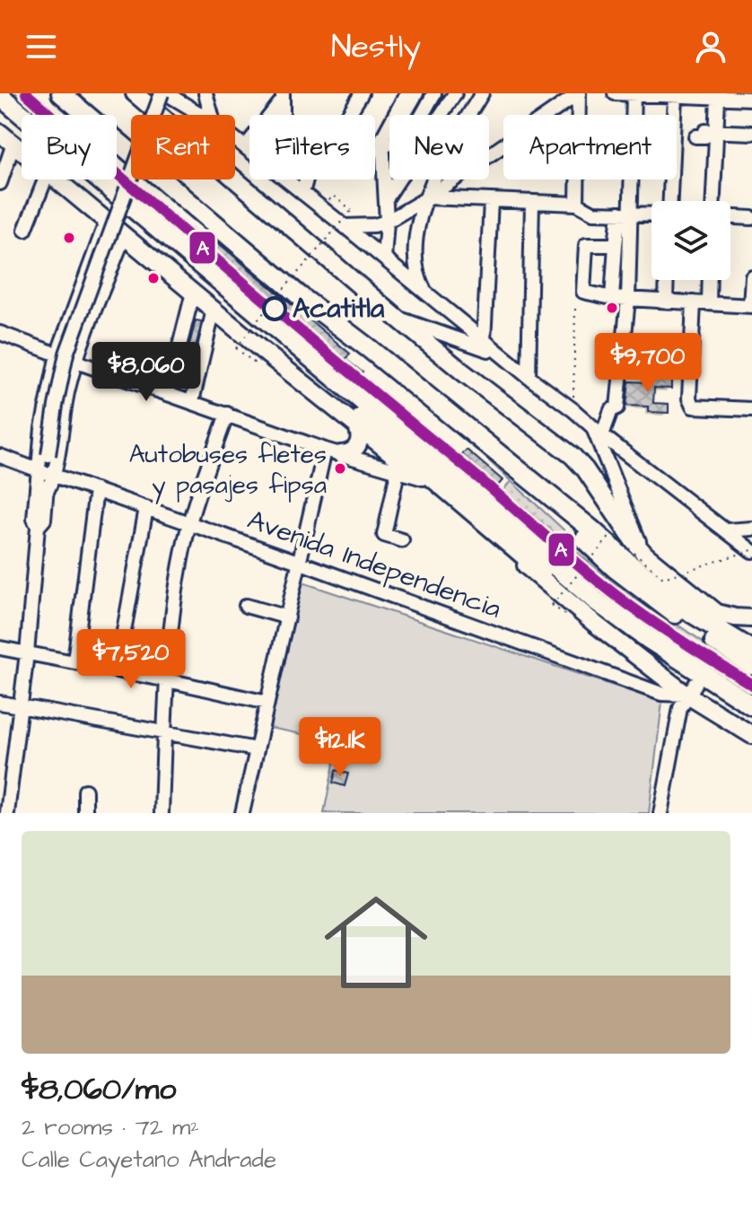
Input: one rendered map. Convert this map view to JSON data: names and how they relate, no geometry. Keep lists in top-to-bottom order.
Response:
{
  "streets": {
    "street": ["Avenida Independencia"]
  },
  "places": ["Acatitla", "Autobuses fletes y pasajes fipsa"],
  "lines": ["transit line A"],
  "page": {
    "header": "Nestly",
    "chip": [
      "Buy",
      "Rent",
      "Filters",
      "New",
      "Apartment"
    ],
    "price": [
      "$9,700",
      "$8,060",
      "$7,520",
      "$12.1K"
    ],
    "list": [
      {
        "name": "$8,060/mo",
        "note": "2 rooms · 72 m² · Calle Cayetano Andrade"
      }
    ]
  }
}
